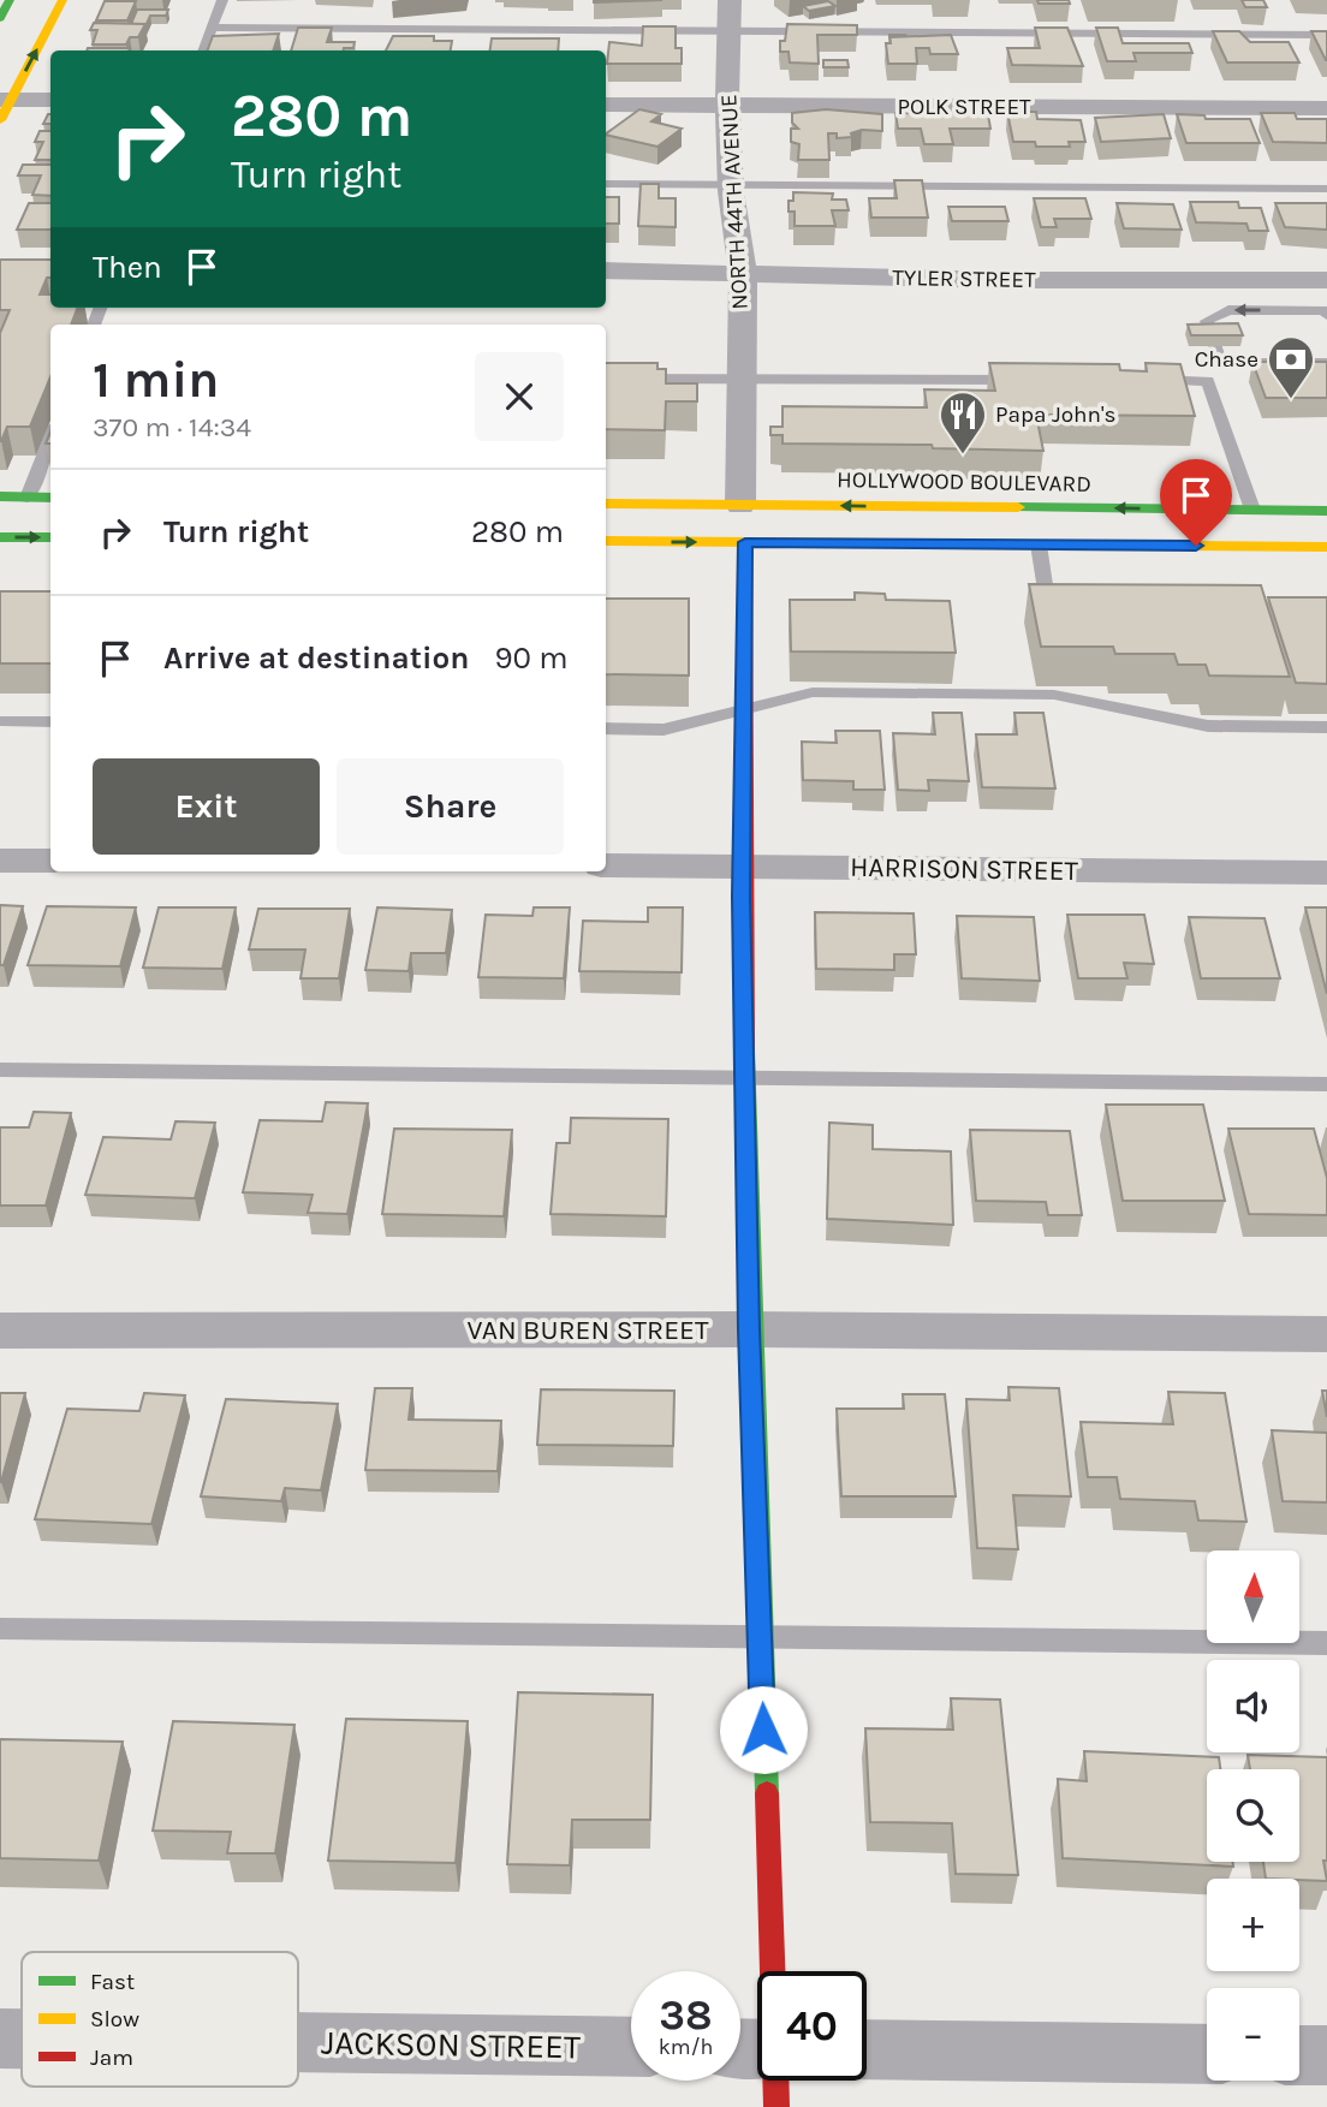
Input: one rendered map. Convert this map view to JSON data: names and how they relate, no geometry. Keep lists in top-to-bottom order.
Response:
{
  "streets": {
    "main road": ["HOLLYWOOD BOULEVARD"],
    "street": [
      "POLK STREET",
      "NORTH 44TH AVENUE",
      "TYLER STREET",
      "HARRISON STREET",
      "VAN BUREN STREET",
      "JACKSON STREET"
    ]
  },
  "crossings": [
    ["POLK STREET", "NORTH 44TH AVENUE"],
    ["NORTH 44TH AVENUE", "TYLER STREET"],
    ["NORTH 44TH AVENUE", "HOLLYWOOD BOULEVARD"]
  ],
  "places": {
    "bank": ["Chase"],
    "restaurant": ["Papa John's"]
  },
  "legend": ["Fast", "Slow", "Jam"],
  "north": "top",
  "page": {
    "turn": ["280 m", "Turn right"],
    "then": "Then",
    "heading": ["1 min", "370 m · 14:34"],
    "list": [
      {
        "name": "Turn right",
        "value": "280 m"
      },
      {
        "name": "Arrive at destination",
        "value": "90 m"
      }
    ],
    "buttons": ["Exit", "Share"],
    "map_buttons": ["+", "−"],
    "speed": "38 km/h",
    "limit": "40"
  }
}
